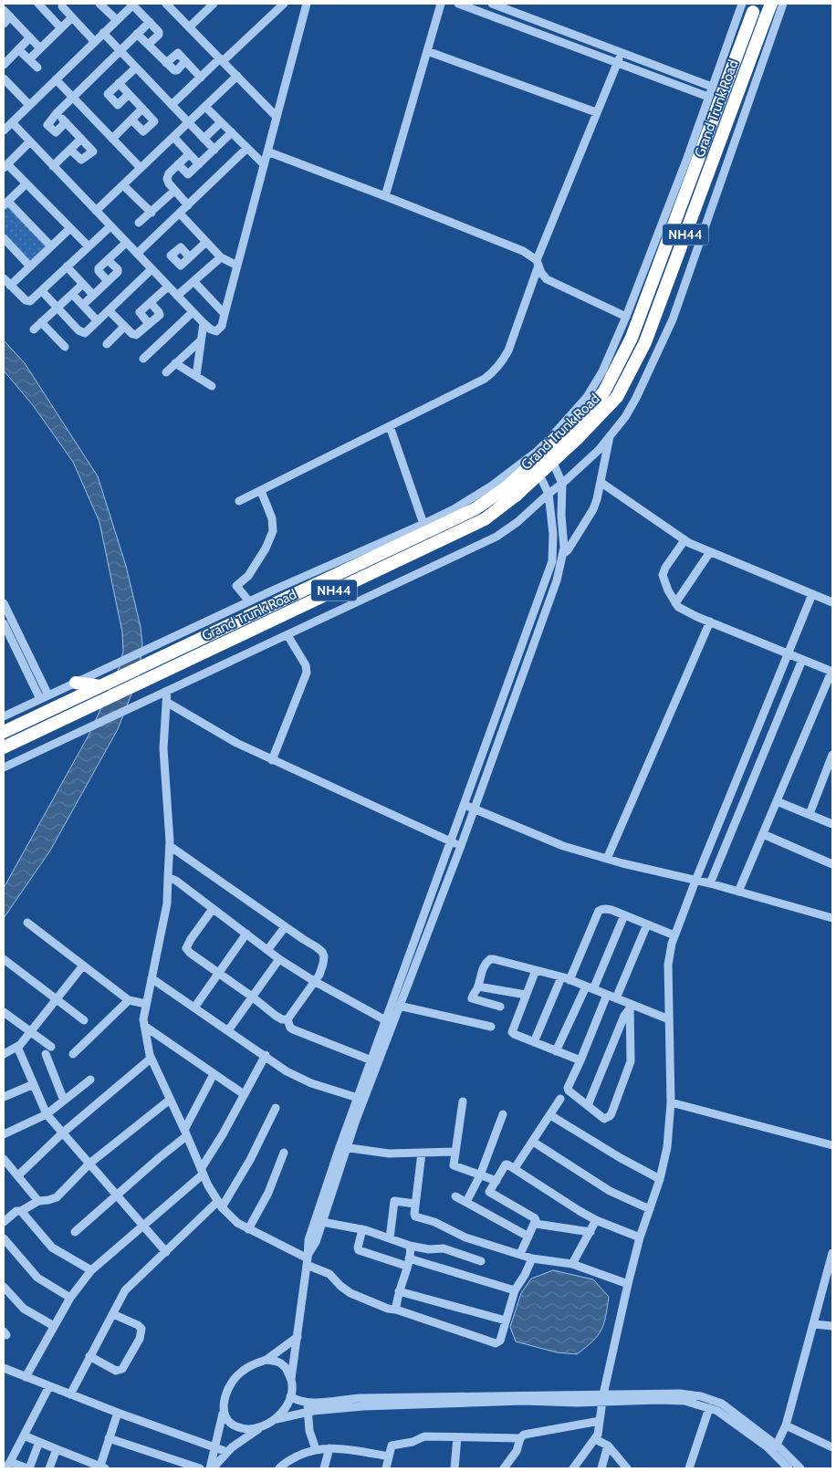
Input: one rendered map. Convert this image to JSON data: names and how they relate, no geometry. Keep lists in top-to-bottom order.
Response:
{
  "streets": {
    "highway": ["Grand Trunk Road", "NH44"]
  },
  "crossings": [
    ["Grand Trunk Road", "NH44"]
  ]
}
